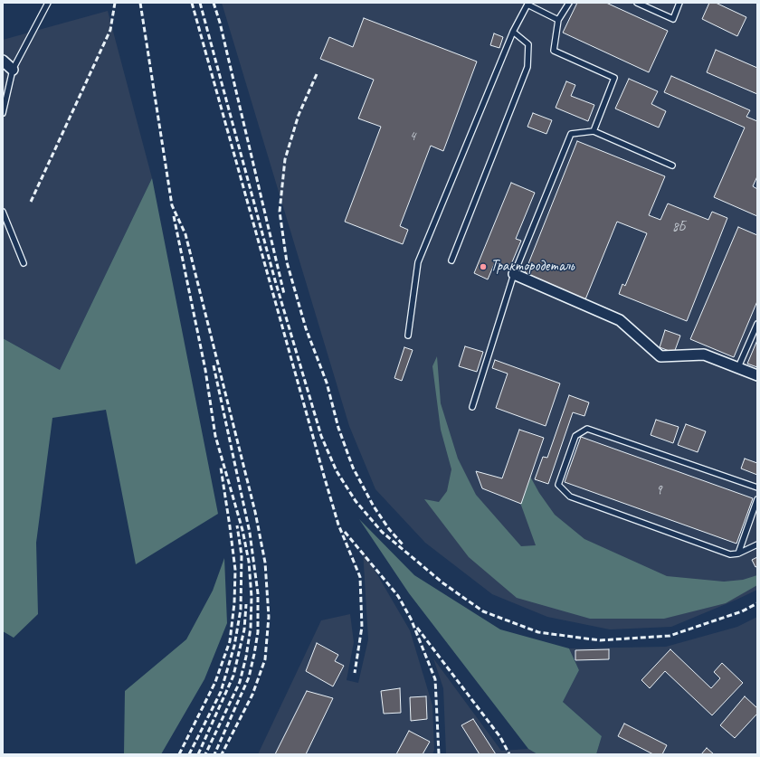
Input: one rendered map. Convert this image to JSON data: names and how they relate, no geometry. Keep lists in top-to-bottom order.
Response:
{
  "places": ["Трактородеталь"],
  "house_numbers": ["4", "8Б", "9"]
}
